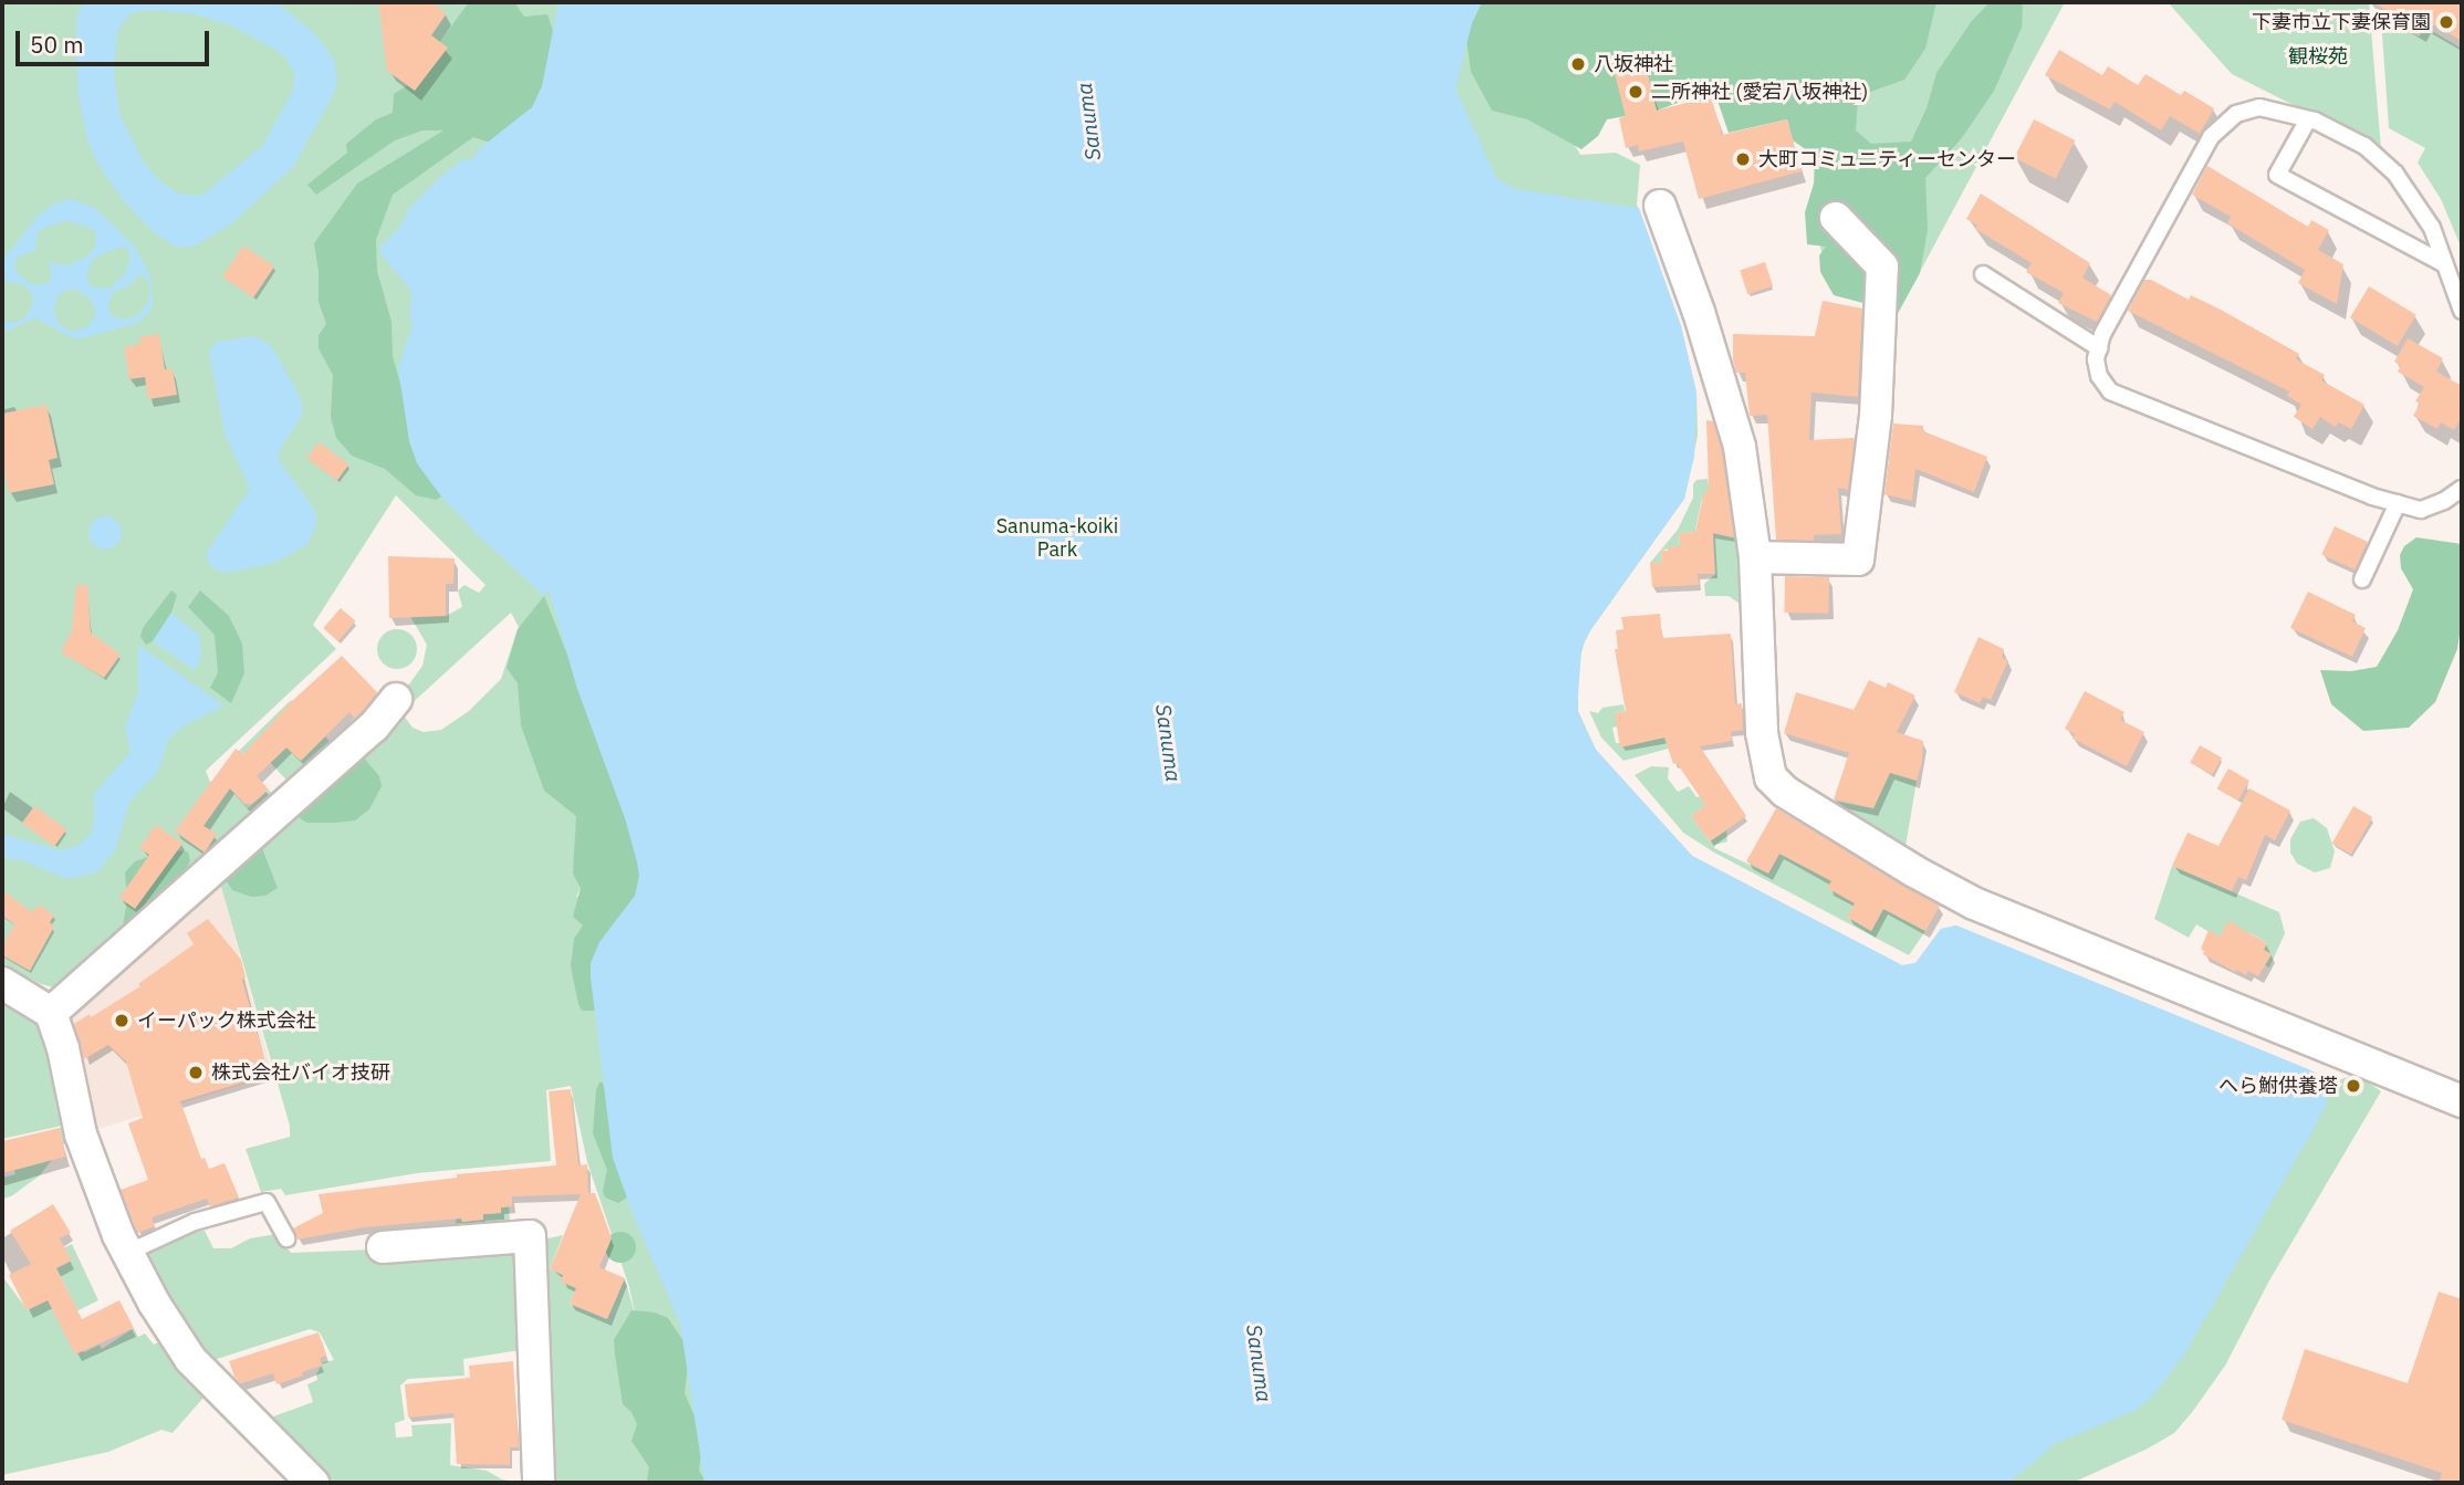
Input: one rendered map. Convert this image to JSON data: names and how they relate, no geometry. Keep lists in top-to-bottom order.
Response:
{
  "water": ["Sanuma"],
  "parks": ["観桜苑", "Sanuma-koiki Park"],
  "places": [
    "下妻市立下妻保育園",
    "八坂神社",
    "二所神社 (愛宕八坂神社)",
    "大町コミュニティーセンター",
    "イーパック株式会社",
    "株式会社バイオ技研",
    "へら鮒供養塔"
  ],
  "scale_bar": "50 m"
}
